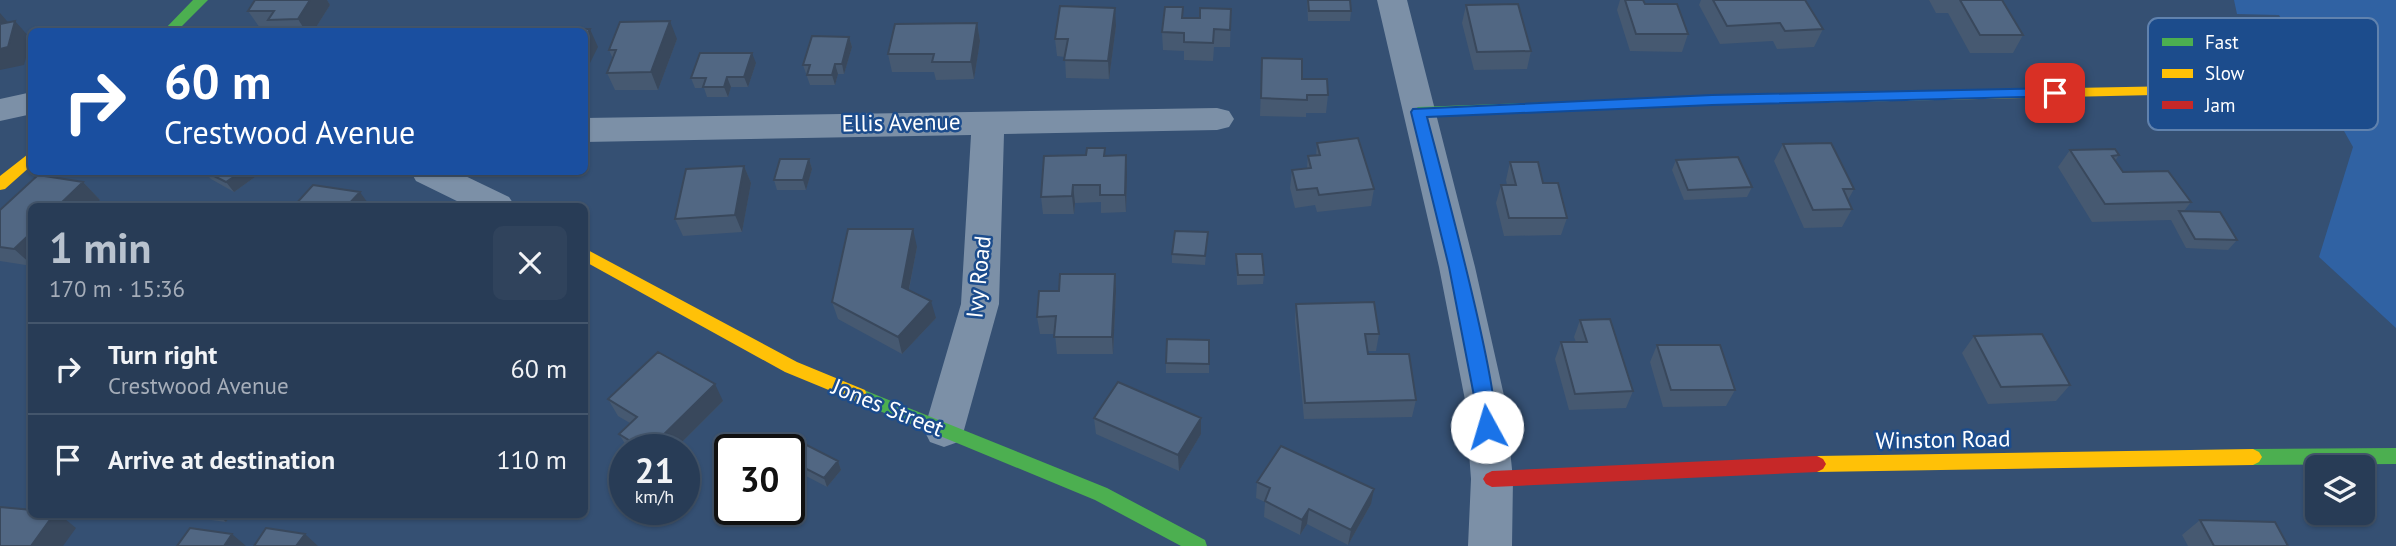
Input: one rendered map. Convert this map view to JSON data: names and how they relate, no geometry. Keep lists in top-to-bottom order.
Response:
{
  "streets": {
    "street": [
      "Ellis Avenue",
      "Ivy Road",
      "Jones Street",
      "Winston Road"
    ]
  },
  "crossings": [
    ["Ellis Avenue", "Ivy Road"],
    ["Ivy Road", "Jones Street"]
  ],
  "legend": ["Fast", "Slow", "Jam"],
  "page": {
    "turn": ["60 m", "Crestwood Avenue"],
    "heading": ["1 min", "170 m · 15:36"],
    "list": [
      {
        "name": "Turn right",
        "note": "Crestwood Avenue",
        "value": "60 m"
      },
      {
        "name": "Arrive at destination",
        "value": "110 m"
      }
    ],
    "speed": "21 km/h",
    "limit": "30"
  }
}
